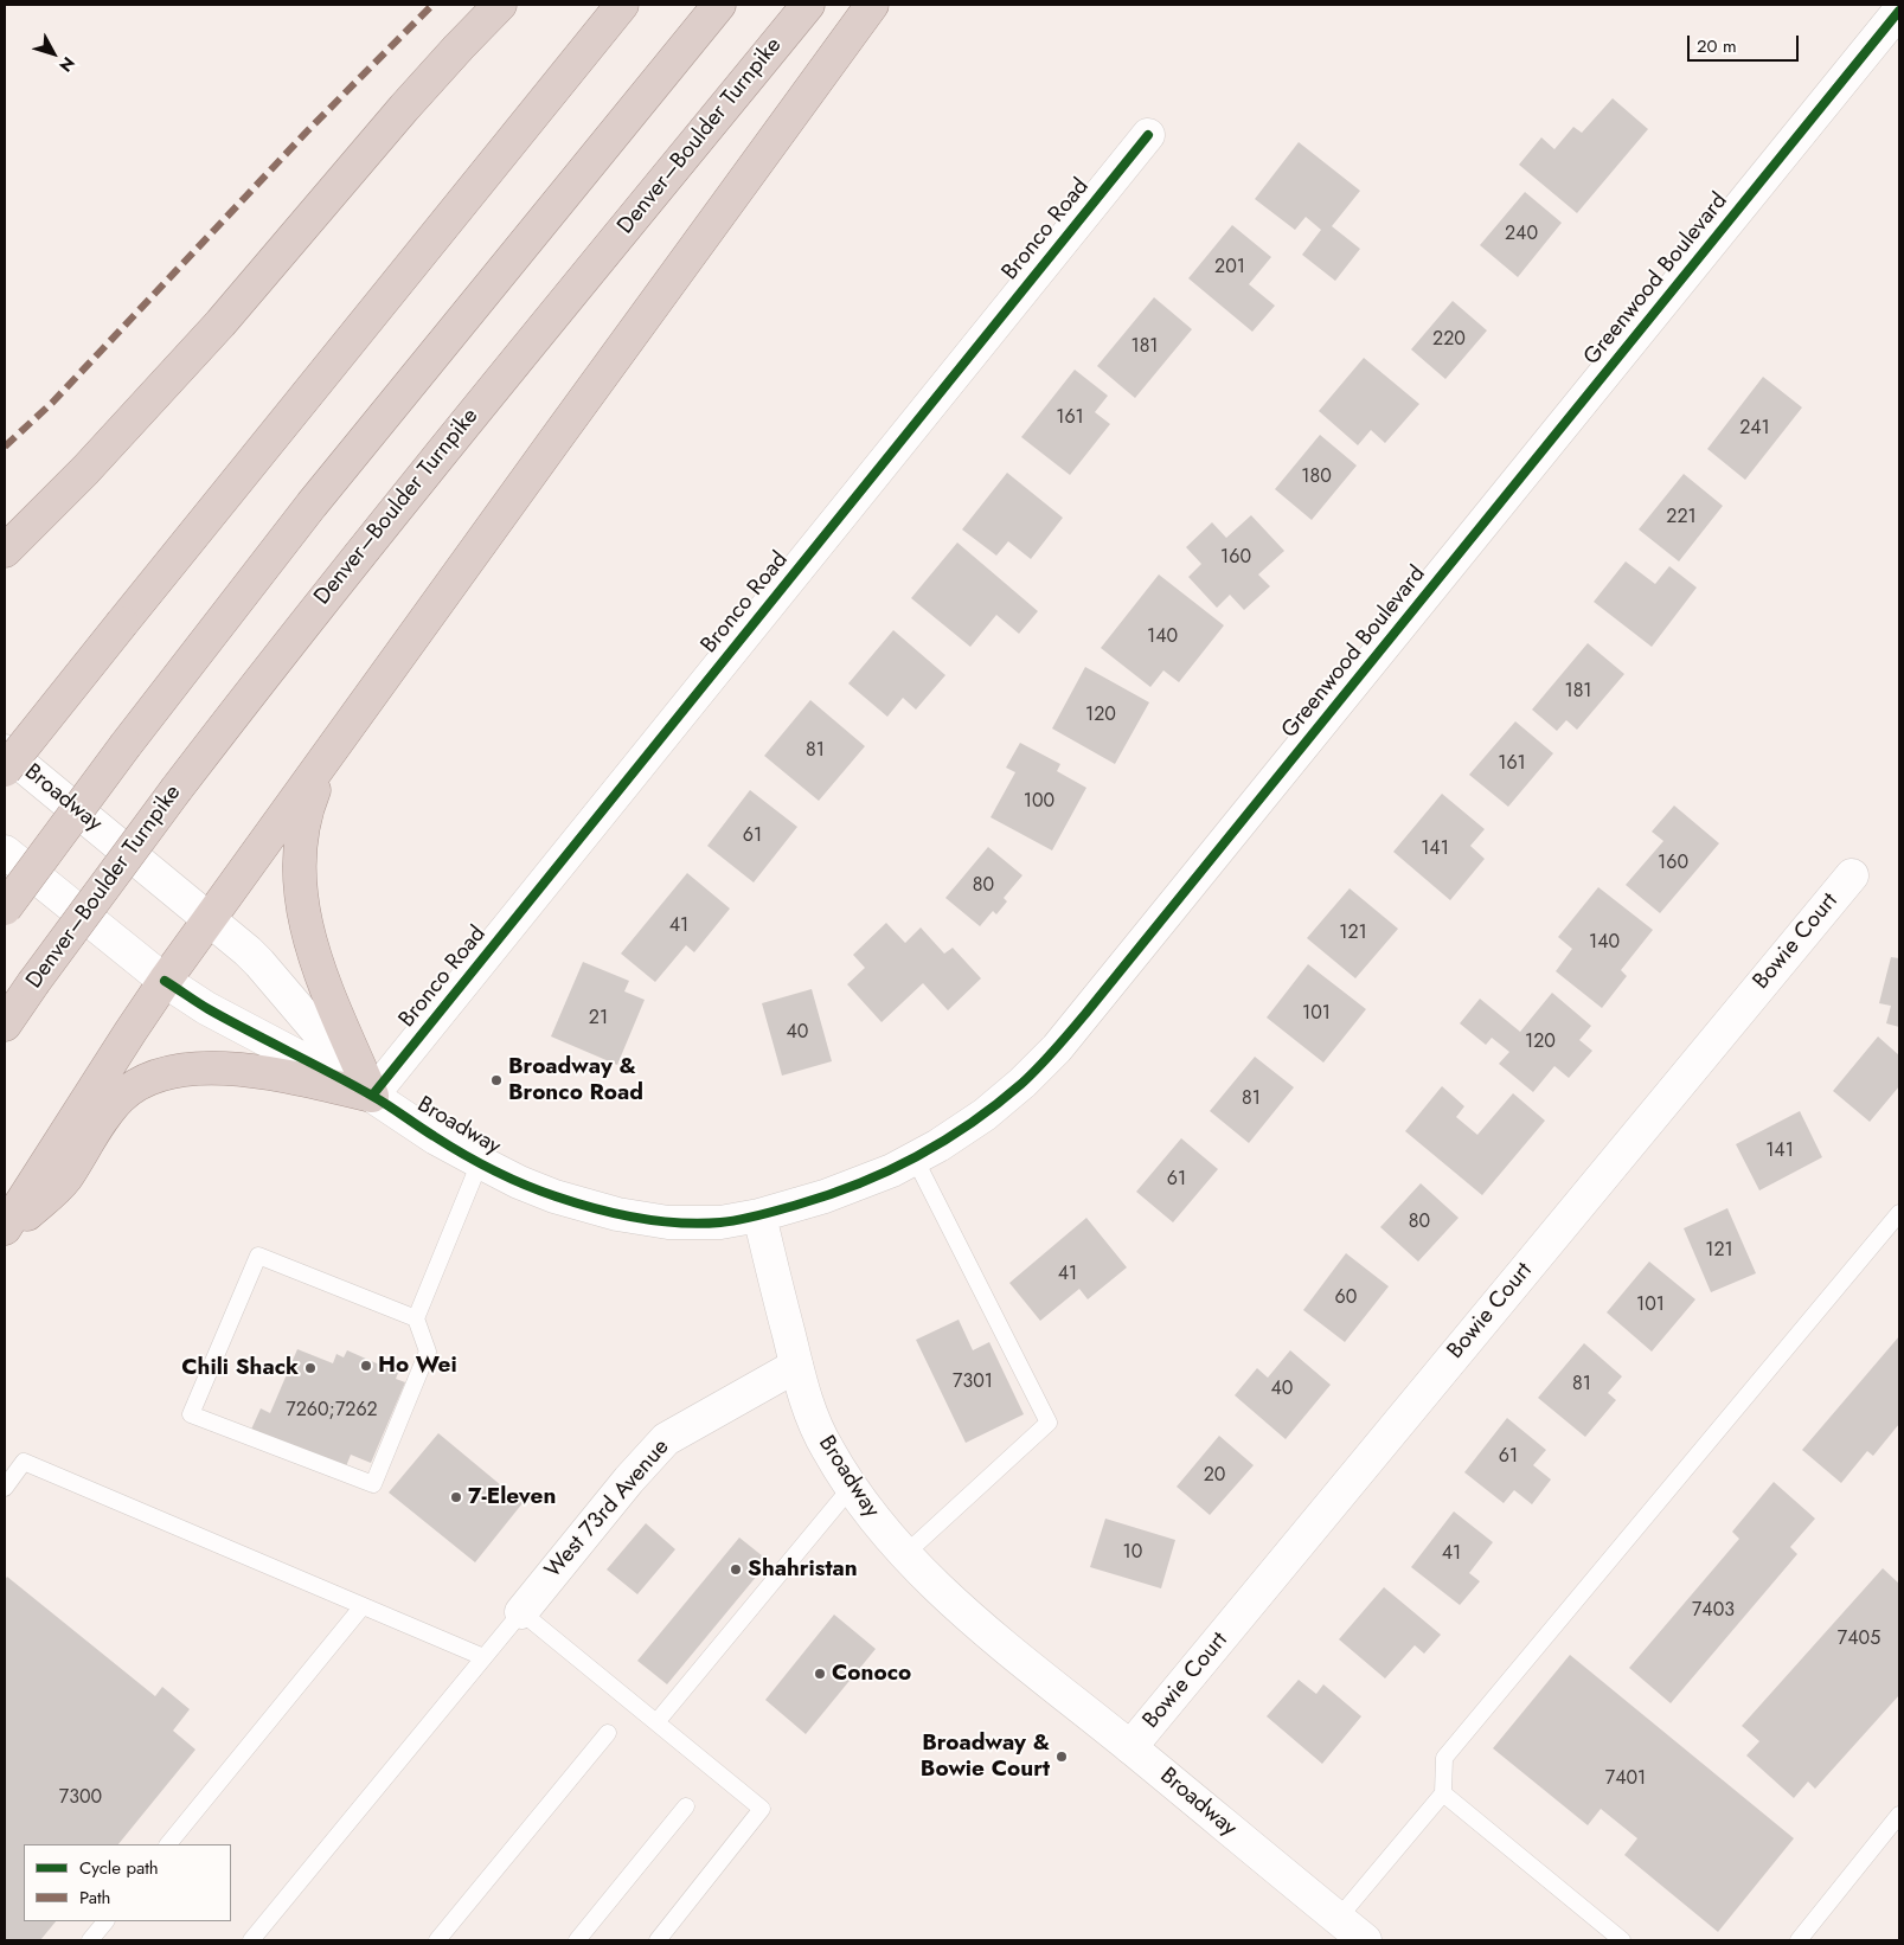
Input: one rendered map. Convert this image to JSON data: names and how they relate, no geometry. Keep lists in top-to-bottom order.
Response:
{
  "streets": {
    "highway": ["Denver–Boulder Turnpike"],
    "street": [
      "Bronco Road",
      "Greenwood Boulevard",
      "Broadway",
      "Bowie Court",
      "West 73rd Avenue"
    ]
  },
  "crossings": [
    ["Bronco Road", "Broadway"],
    ["Greenwood Boulevard", "Broadway"],
    ["Broadway", "Bowie Court"],
    ["Broadway", "West 73rd Avenue"]
  ],
  "places": [
    "Broadway & Bronco Road",
    "Ho Wei",
    "Chili Shack",
    "7-Eleven",
    "Shahristan",
    "Conoco",
    "Broadway & Bowie Court"
  ],
  "house_numbers": [
    "240",
    "201",
    "220",
    "181",
    "161",
    "241",
    "180",
    "221",
    "160",
    "140",
    "181",
    "120",
    "81",
    "161",
    "100",
    "61",
    "141",
    "160",
    "80",
    "41",
    "121",
    "140",
    "101",
    "21",
    "40",
    "120",
    "81",
    "141",
    "61",
    "80",
    "121",
    "41",
    "60",
    "101",
    "7301",
    "81",
    "40",
    "7260;7262",
    "61",
    "20",
    "10",
    "41",
    "7403",
    "7405",
    "7401",
    "7300"
  ],
  "legend": ["Cycle path", "Path"],
  "scale_bar": "20 m",
  "north": "bottom right"
}
